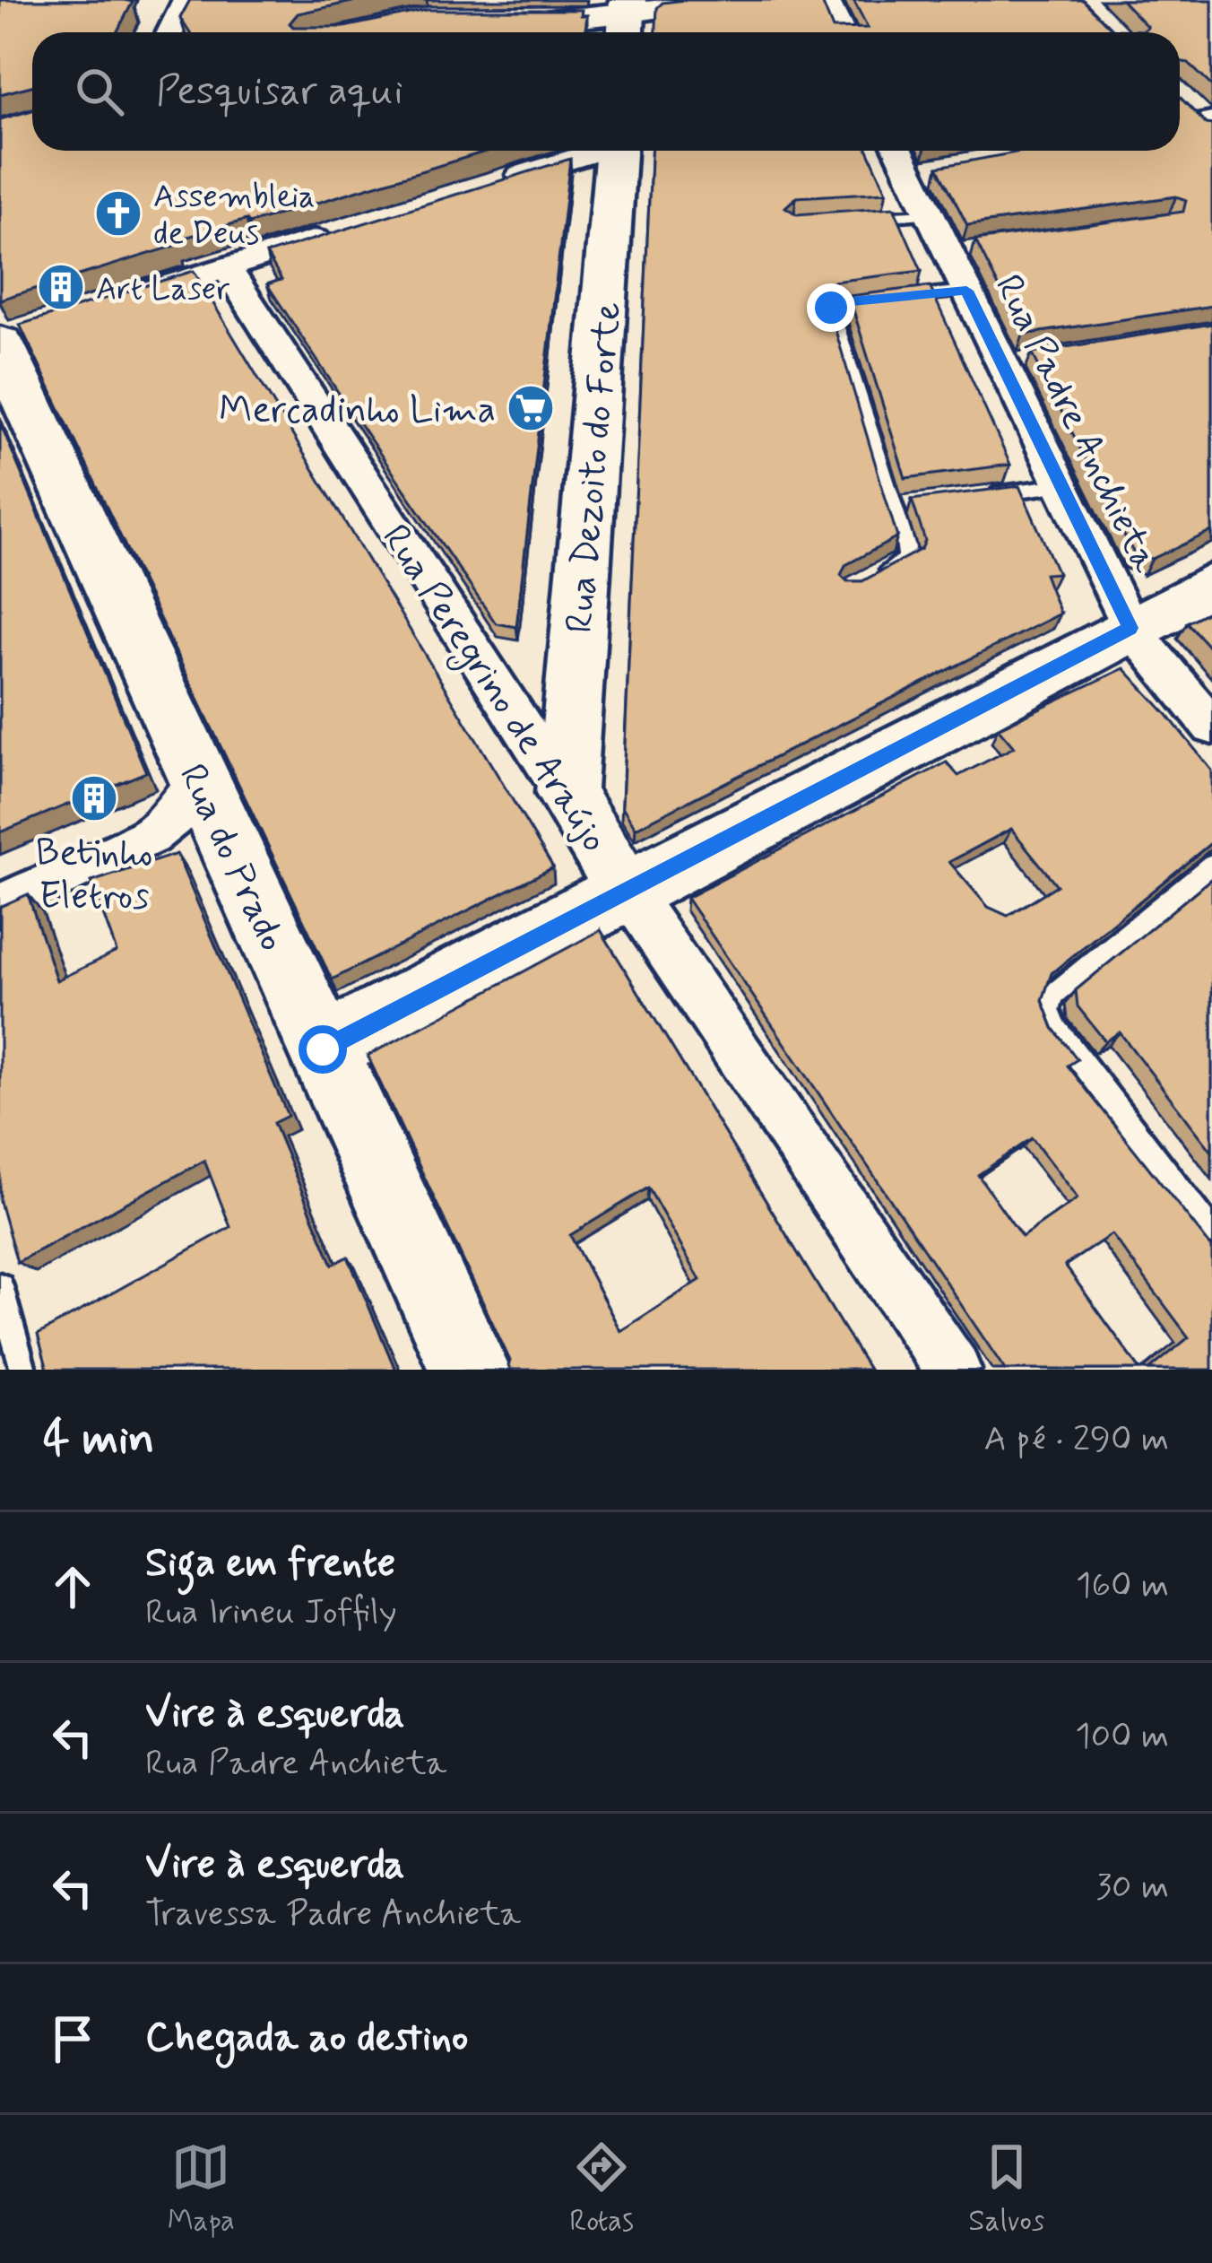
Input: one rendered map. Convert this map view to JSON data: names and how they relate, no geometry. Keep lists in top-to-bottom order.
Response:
{
  "streets": {
    "main road": ["Rua Dezoito do Forte", "Rua Peregrino de Araújo", "Rua do Prado"],
    "street": ["Rua Padre Anchieta"]
  },
  "crossings": [
    ["Rua Dezoito do Forte", "Rua Peregrino de Araújo"]
  ],
  "places": {
    "church": ["Assembleia de Deus"],
    "building": ["Art Laser", "Betinho Eletros"],
    "supermarket": ["Mercadinho Lima"]
  },
  "page": {
    "search": "Pesquisar aqui",
    "heading": ["4 min", "A pé · 290 m"],
    "list": [
      ["Siga em frente", "Rua Irineu Joffily", "160 m"],
      ["Vire à esquerda", "Rua Padre Anchieta", "100 m"],
      ["Vire à esquerda", "Travessa Padre Anchieta", "30 m"],
      "Chegada ao destino"
    ],
    "nav": ["Mapa", "Rotas", "Salvos"]
  }
}
